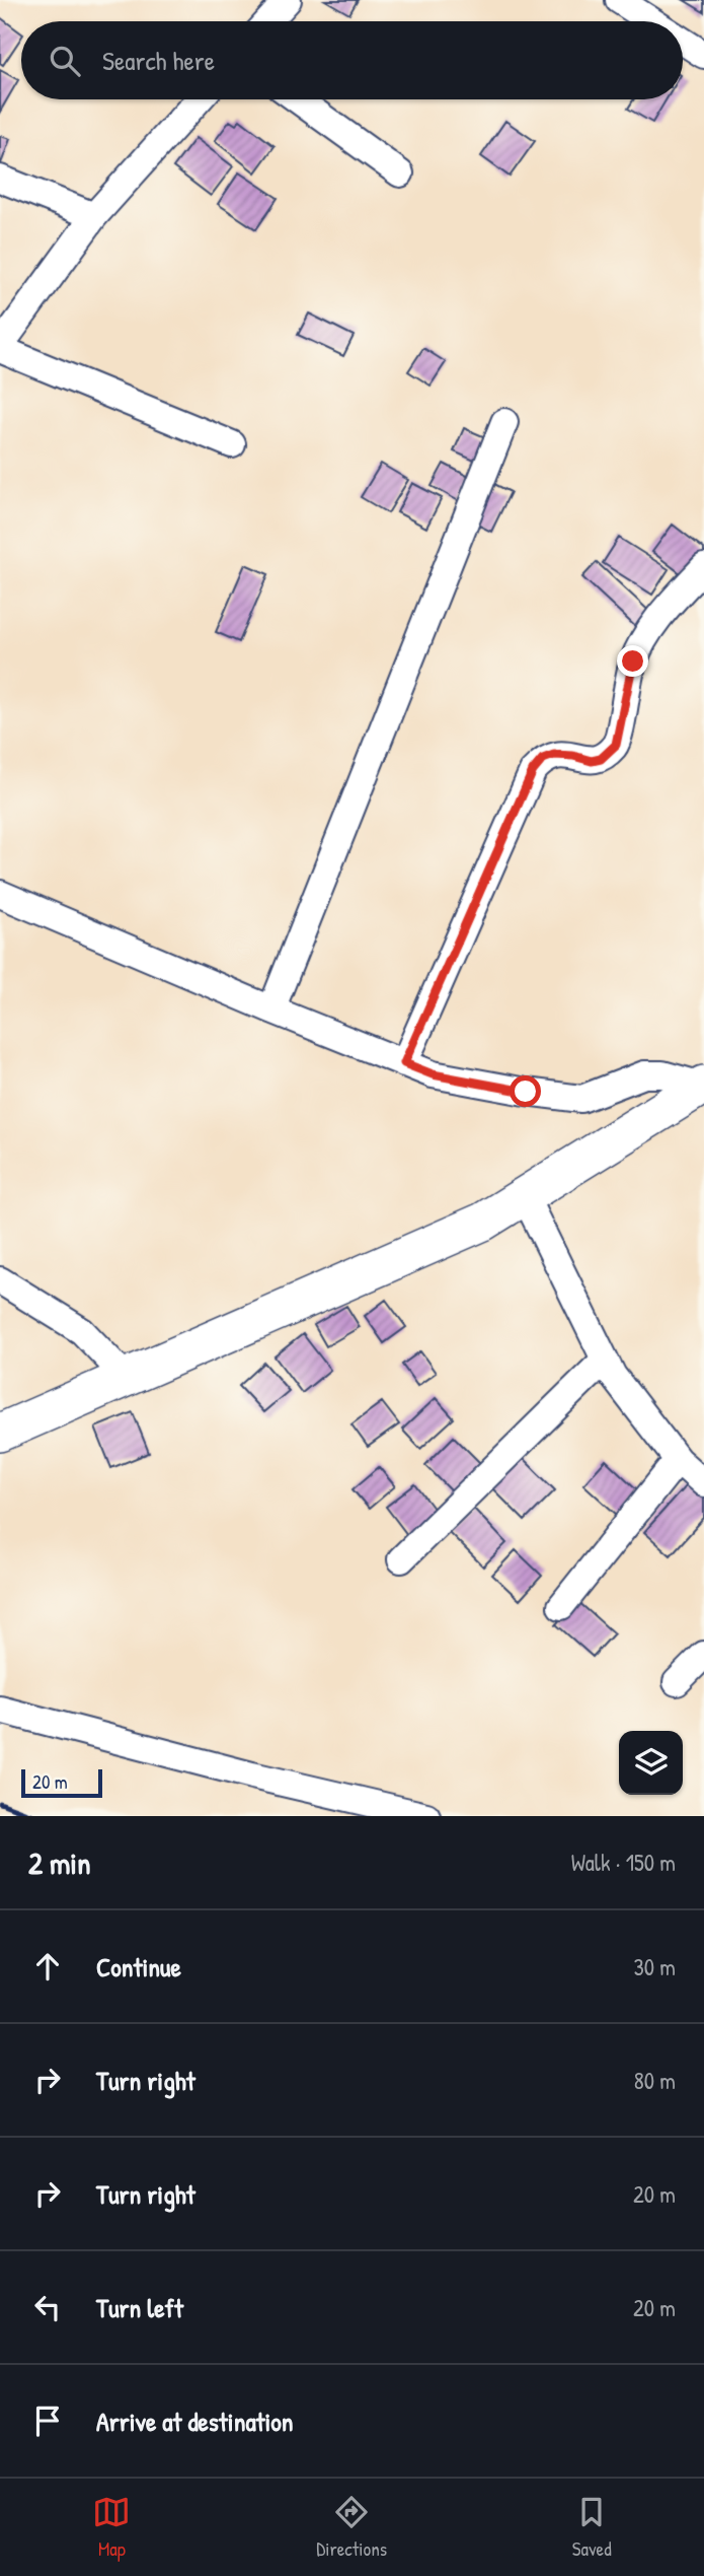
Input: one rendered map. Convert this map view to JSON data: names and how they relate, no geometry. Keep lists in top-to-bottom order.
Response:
{
  "scale_bar": "20 m",
  "page": {
    "search": "Search here",
    "scale": "20 m",
    "heading": ["2 min", "Walk · 150 m"],
    "list": [
      ["Continue", "30 m"],
      ["Turn right", "80 m"],
      ["Turn right", "20 m"],
      ["Turn left", "20 m"],
      "Arrive at destination"
    ],
    "nav": ["Map", "Directions", "Saved"]
  }
}
